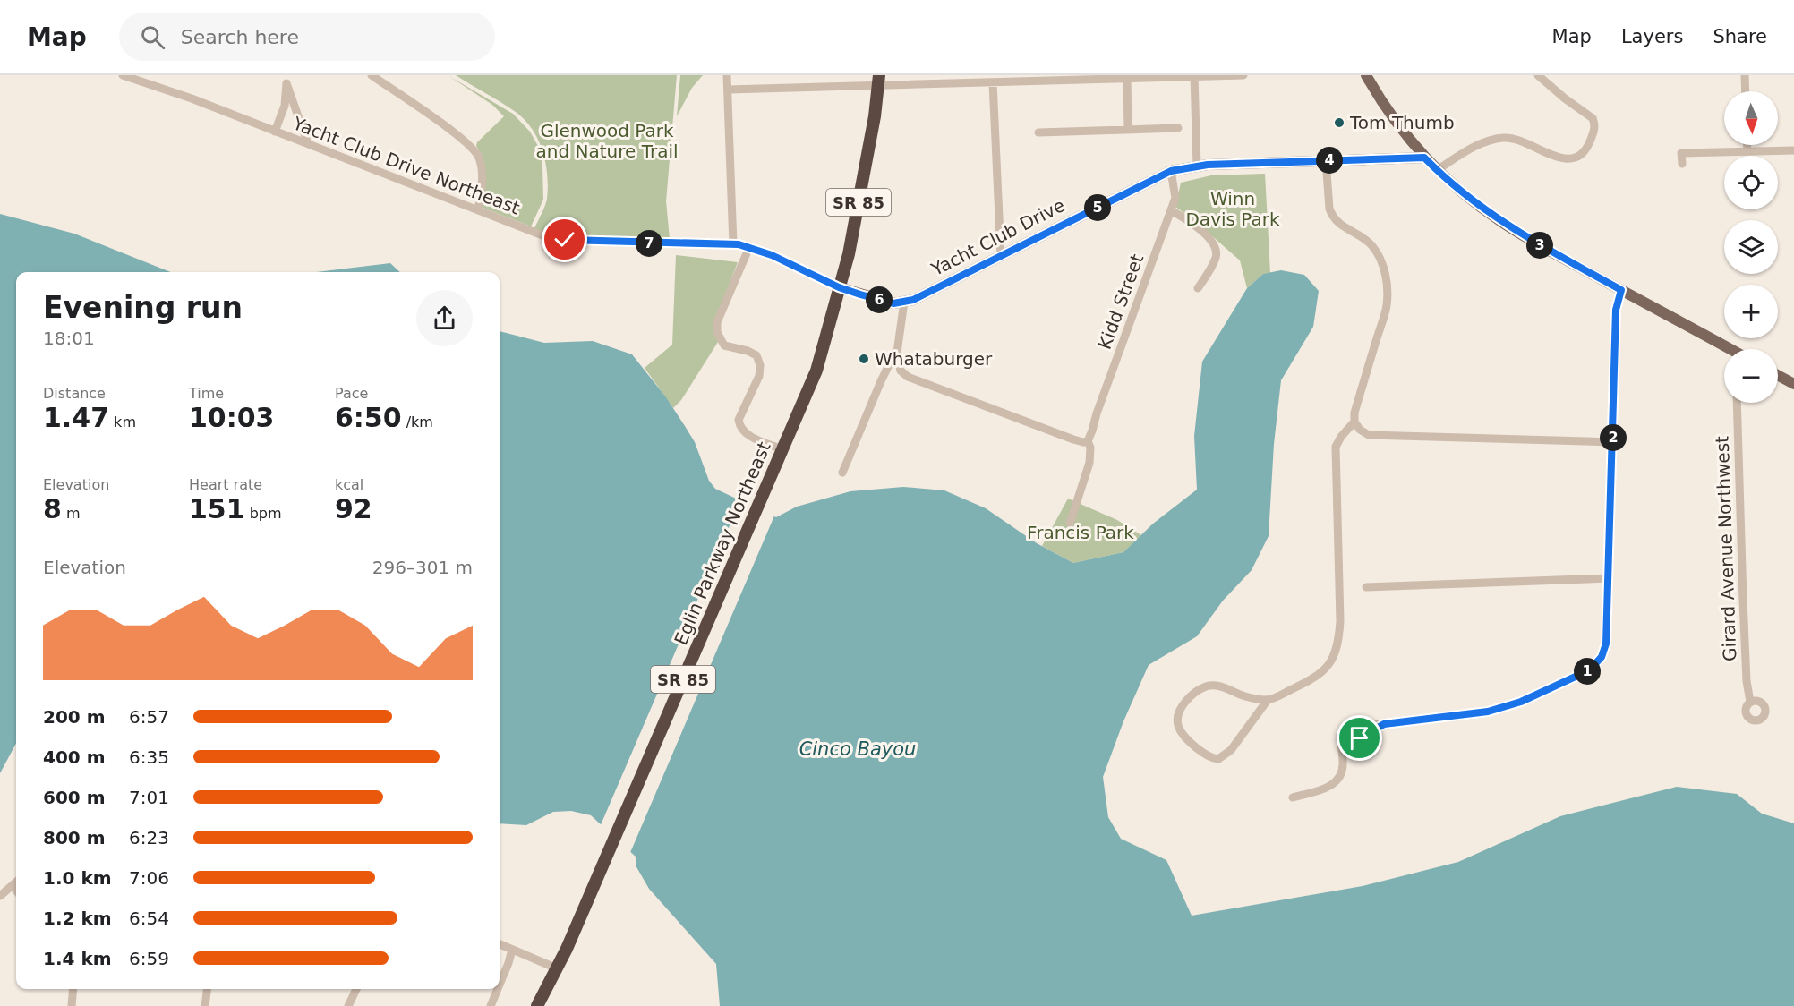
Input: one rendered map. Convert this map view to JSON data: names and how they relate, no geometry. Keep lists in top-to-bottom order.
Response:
{
  "streets": {
    "highway": ["SR 85", "Eglin Parkway Northeast"],
    "main road": ["Yacht Club Drive"],
    "street": ["Yacht Club Drive Northeast", "Kidd Street", "Girard Avenue Northwest"]
  },
  "crossings": [
    ["Yacht Club Drive Northeast", "Yacht Club Drive"],
    ["Yacht Club Drive Northeast", "Eglin Parkway Northeast"],
    ["Yacht Club Drive", "Kidd Street"],
    ["Yacht Club Drive", "Eglin Parkway Northeast"]
  ],
  "water": ["Cinco Bayou"],
  "parks": ["Glenwood Park and Nature Trail", "Winn Davis Park", "Francis Park"],
  "places": ["Tom Thumb", "Whataburger"],
  "north": "bottom",
  "page": {
    "header": "Map",
    "search": "Search here",
    "nav": ["Map", "Layers", "Share"],
    "map_buttons": ["+", "−"],
    "pins": [
      "4",
      "5",
      "7",
      "3",
      "6",
      "2",
      "1"
    ],
    "heading": ["Evening run", "18:01"],
    "stats": [
      ["Distance", "1.47 km"],
      ["Time", "10:03"],
      ["Pace", "6:50 /km"],
      ["Elevation", "8 m"],
      ["Heart rate", "151 bpm"],
      ["kcal", "92"]
    ],
    "chart": ["Elevation", "296–301 m"],
    "list": [
      {
        "name": "200 m",
        "note": "6:57"
      },
      {
        "name": "400 m",
        "note": "6:35"
      },
      {
        "name": "600 m",
        "note": "7:01"
      },
      {
        "name": "800 m",
        "note": "6:23"
      },
      {
        "name": "1.0 km",
        "note": "7:06"
      },
      {
        "name": "1.2 km",
        "note": "6:54"
      },
      {
        "name": "1.4 km",
        "note": "6:59"
      }
    ]
  }
}
